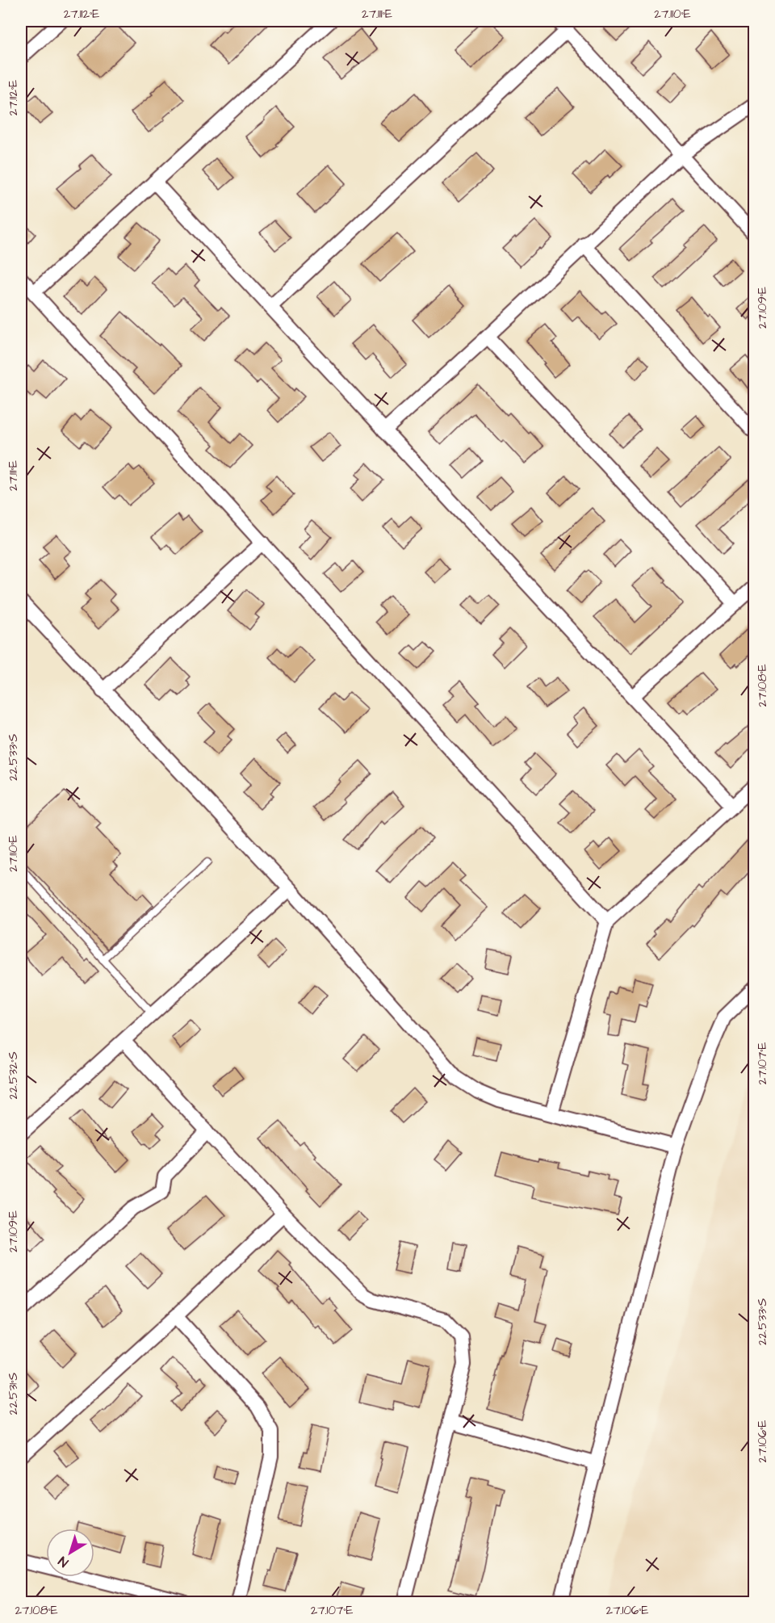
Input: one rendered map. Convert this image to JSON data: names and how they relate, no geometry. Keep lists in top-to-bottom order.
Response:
{
  "north": "bottom left",
  "coordinates": [
    "27.112°E",
    "27.111°E",
    "27.110°E",
    "27.109°E",
    "27.108°E",
    "22.533°S",
    "27.107°E",
    "22.532°S",
    "22.531°S",
    "27.106°E"
  ]
}
